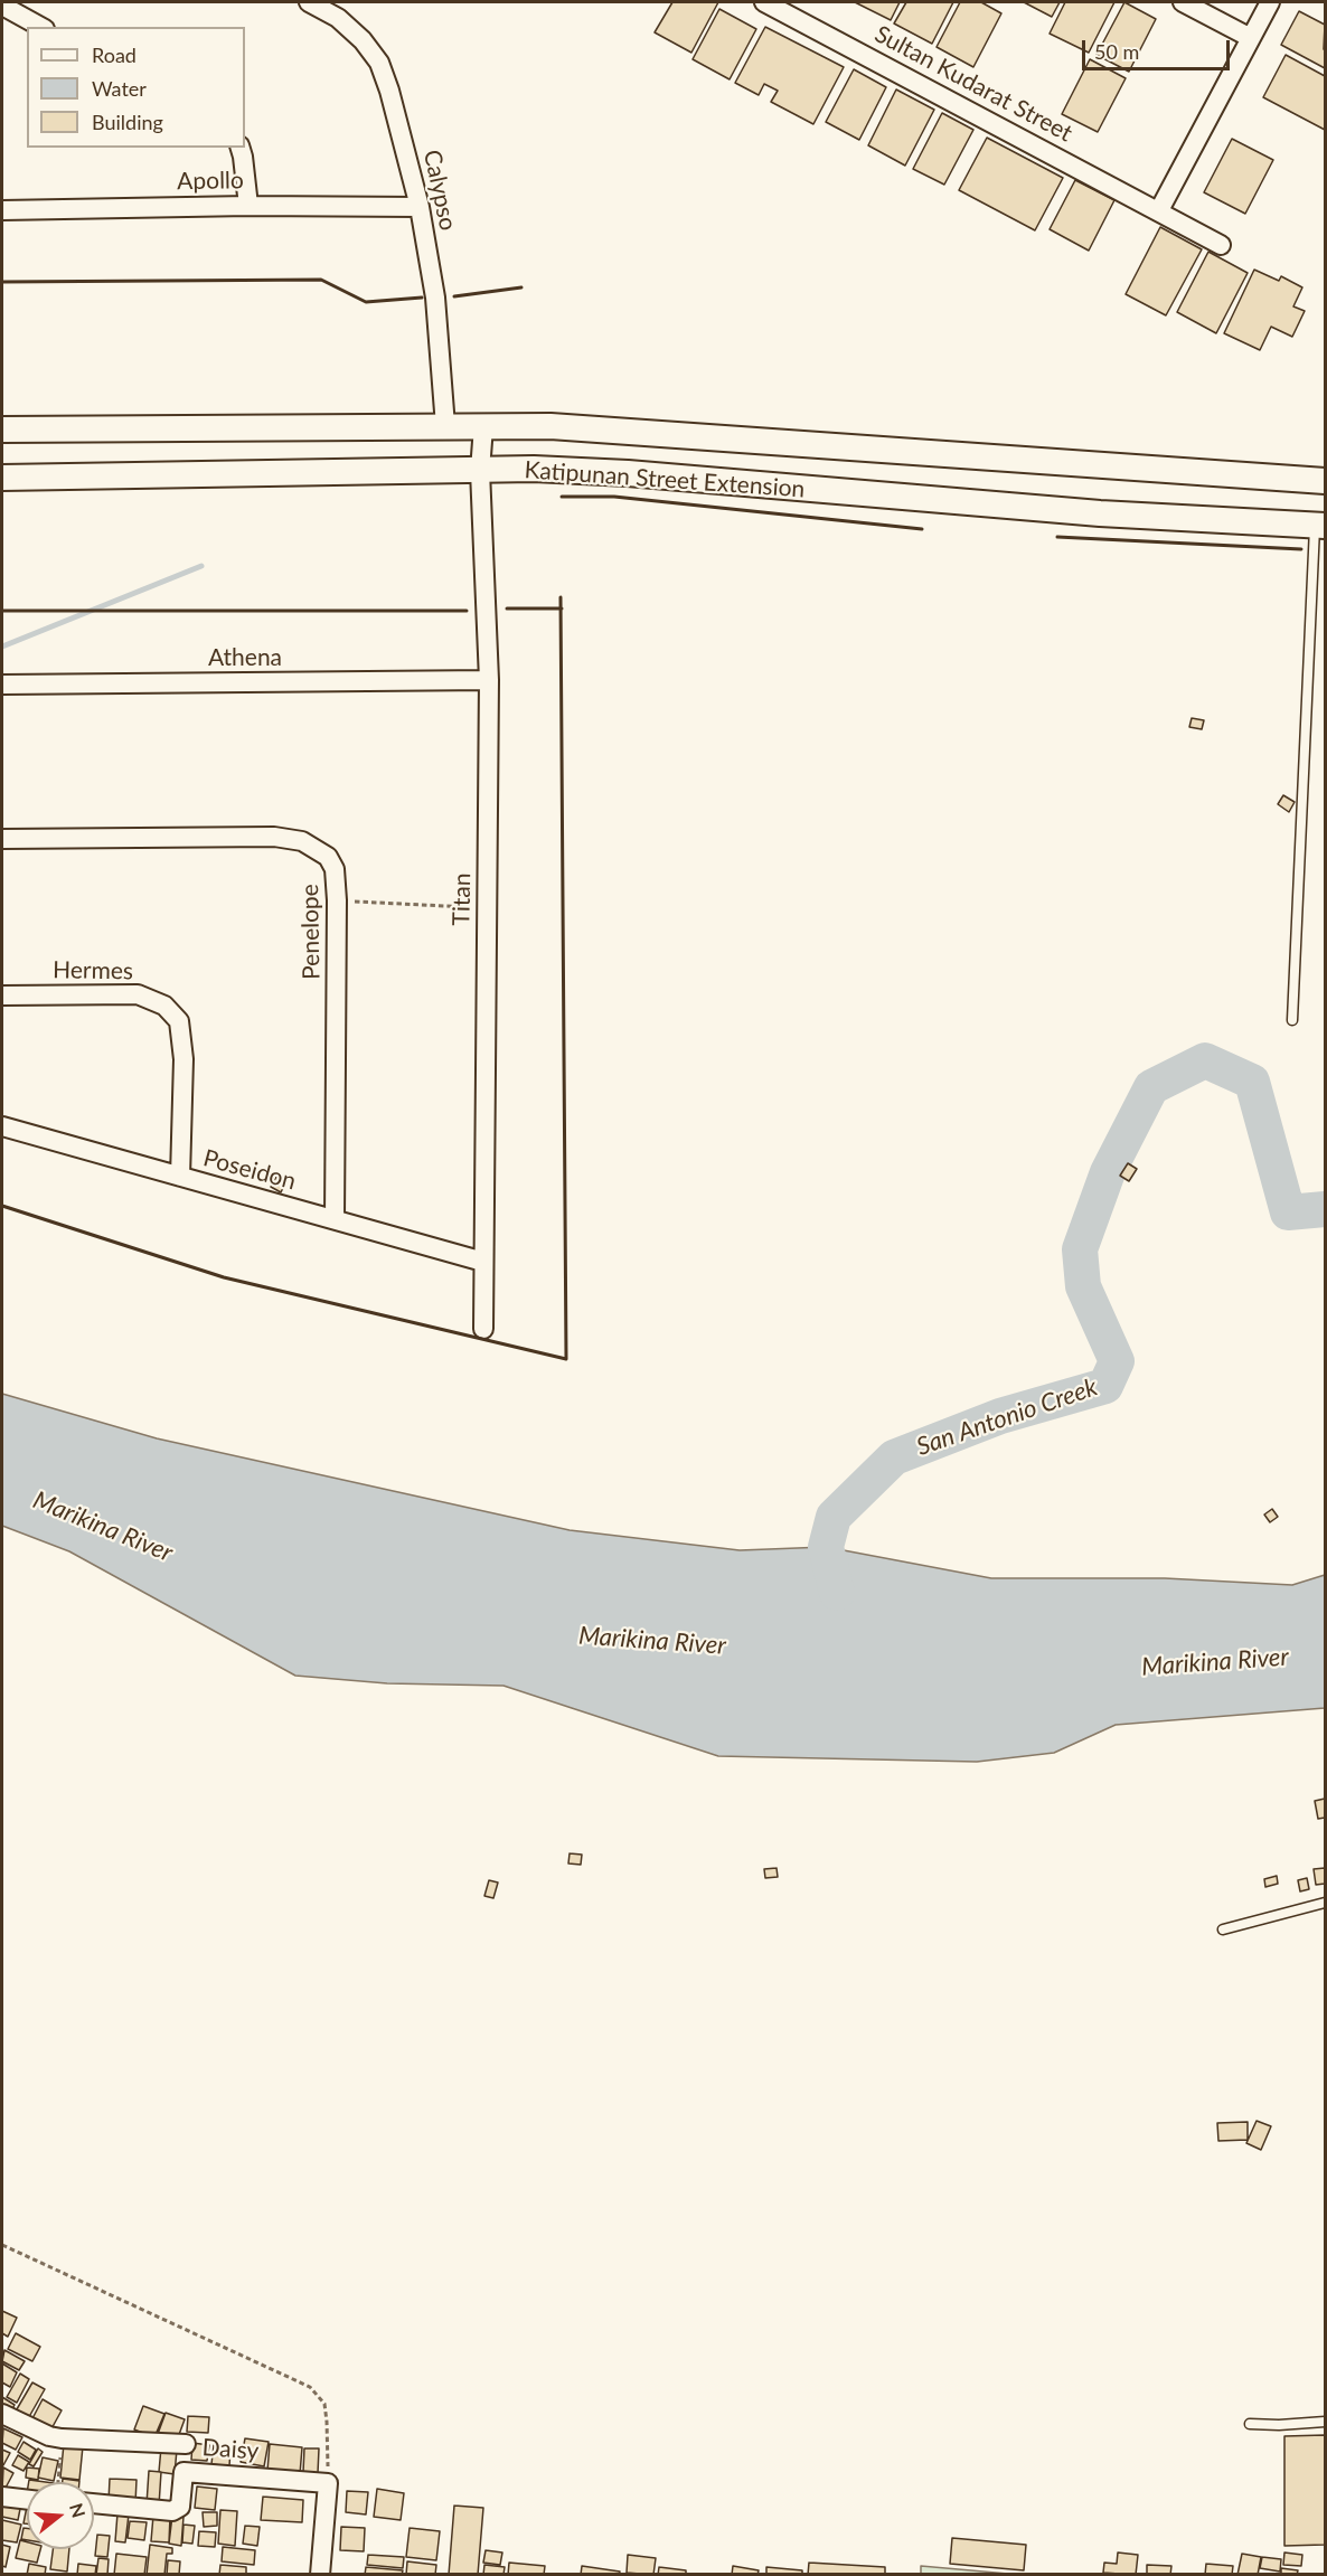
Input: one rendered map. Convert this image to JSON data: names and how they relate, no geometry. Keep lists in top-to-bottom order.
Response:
{
  "streets": {
    "street": [
      "Sultan Kudarat Street",
      "Apollo",
      "Calypso",
      "Katipunan Street Extension",
      "Athena",
      "Titan",
      "Penelope",
      "Hermes",
      "Poseidon",
      "Daisy"
    ]
  },
  "crossings": [
    ["Apollo", "Calypso"],
    ["Calypso", "Katipunan Street Extension"],
    ["Katipunan Street Extension", "Titan"],
    ["Athena", "Titan"],
    ["Titan", "Poseidon"],
    ["Penelope", "Poseidon"],
    ["Hermes", "Poseidon"]
  ],
  "water": ["San Antonio Creek", "Marikina River"],
  "legend": ["Road", "Water", "Building"],
  "scale_bar": "50 m",
  "north": "right"
}
